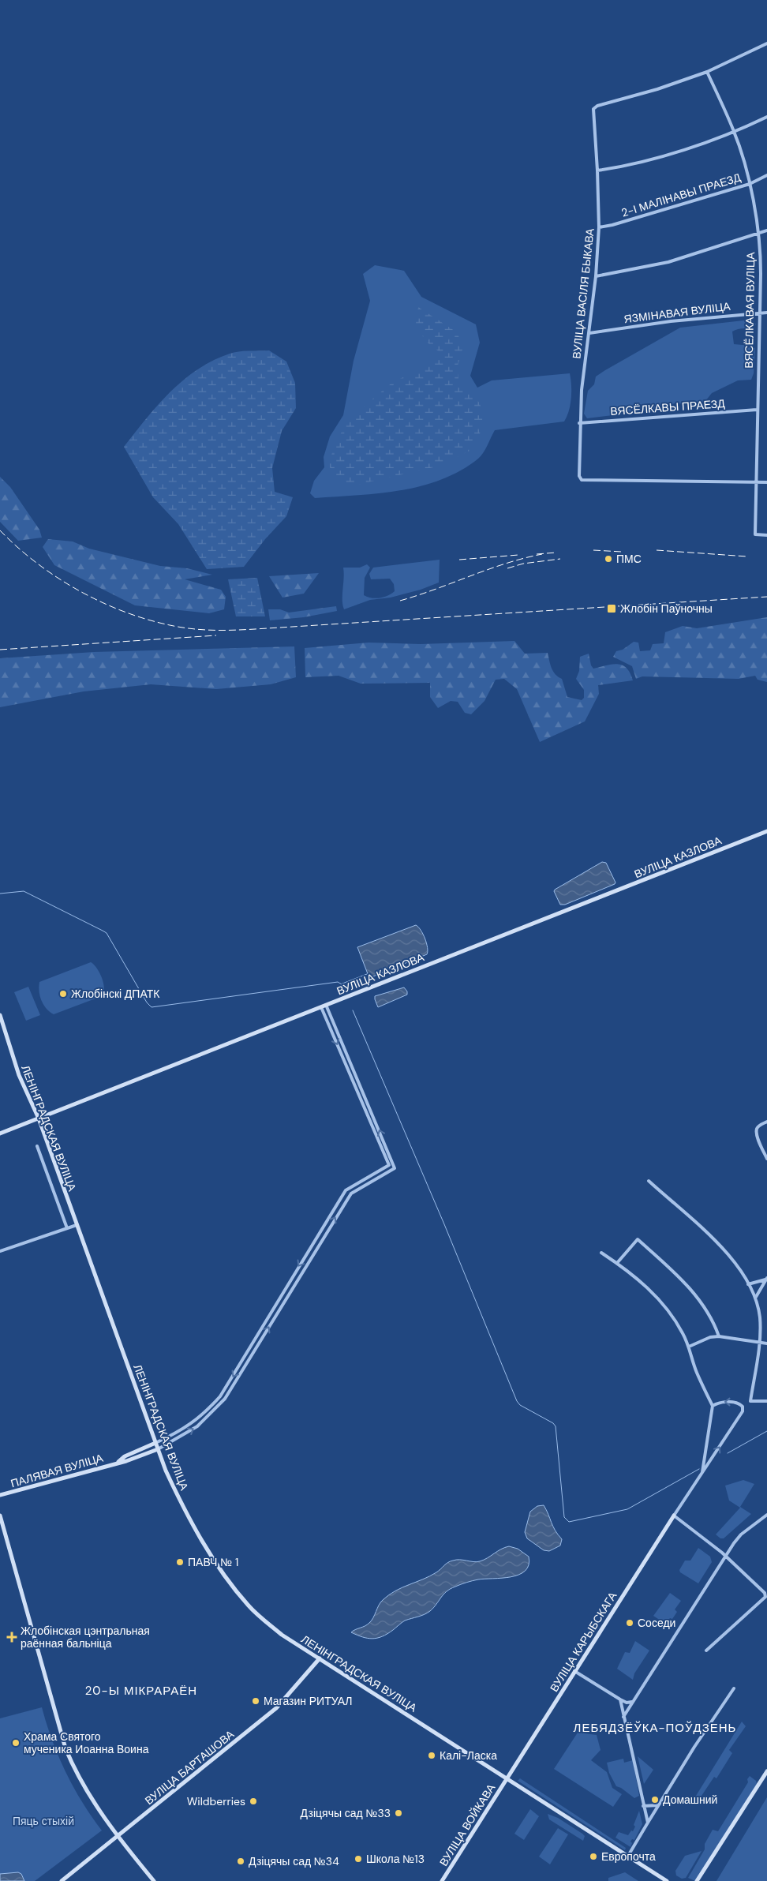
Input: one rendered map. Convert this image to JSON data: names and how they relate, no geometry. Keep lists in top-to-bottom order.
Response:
{
  "streets": {
    "main road": [
      "ВУЛІЦА КАЗЛОВА",
      "ЛЕНІНГРАДСКАЯ ВУЛІЦА",
      "ПАЛЯВАЯ ВУЛІЦА",
      "ВУЛІЦА КАРЫБСКАГА",
      "ВУЛІЦА БАРТАШОВА",
      "ВУЛІЦА ВОЙКАВА"
    ],
    "street": [
      "2-І МАЛІНАВЫ ПРАЕЗД",
      "ВУЛІЦА ВАСІЛЯ БЫКАВА",
      "ВЯСЁЛКАВАЯ ВУЛІЦА",
      "ЯЗМІНАВАЯ ВУЛІЦА",
      "ВЯСЁЛКАВЫ ПРАЕЗД"
    ]
  },
  "crossings": [
    ["2-І МАЛІНАВЫ ПРАЕЗД", "ВУЛІЦА ВАСІЛЯ БЫКАВА"],
    ["2-І МАЛІНАВЫ ПРАЕЗД", "ВЯСЁЛКАВАЯ ВУЛІЦА"],
    ["ВУЛІЦА ВАСІЛЯ БЫКАВА", "ВЯСЁЛКАВАЯ ВУЛІЦА"],
    ["ВУЛІЦА ВАСІЛЯ БЫКАВА", "ЯЗМІНАВАЯ ВУЛІЦА"],
    ["ВУЛІЦА ВАСІЛЯ БЫКАВА", "ВЯСЁЛКАВЫ ПРАЕЗД"],
    ["ВЯСЁЛКАВАЯ ВУЛІЦА", "ЯЗМІНАВАЯ ВУЛІЦА"],
    ["ВЯСЁЛКАВАЯ ВУЛІЦА", "ВЯСЁЛКАВЫ ПРАЕЗД"],
    ["ВУЛІЦА КАЗЛОВА", "ЛЕНІНГРАДСКАЯ ВУЛІЦА"],
    ["ЛЕНІНГРАДСКАЯ ВУЛІЦА", "ПАЛЯВАЯ ВУЛІЦА"],
    ["ЛЕНІНГРАДСКАЯ ВУЛІЦА", "ВУЛІЦА КАРЫБСКАГА"],
    ["ЛЕНІНГРАДСКАЯ ВУЛІЦА", "ВУЛІЦА БАРТАШОВА"],
    ["ЛЕНІНГРАДСКАЯ ВУЛІЦА", "ВУЛІЦА ВОЙКАВА"],
    ["ВУЛІЦА КАРЫБСКАГА", "ВУЛІЦА ВОЙКАВА"]
  ],
  "districts": ["20-Ы МІКРАРАЁН", "ЛЕБЯДЗЁЎКА-ПОЎДЗЕНЬ"],
  "parks": ["Пяць стыхій"],
  "places": {
    "other": [
      "ПМС",
      "Жлобінскі ДПАТК",
      "ПАВЧ № 1",
      "Соседи",
      "Магазин РИТУАЛ",
      "Храма Святого мученика Иоанна Воина",
      "Калі-Ласка",
      "Домашний",
      "Wildberries",
      "Дзіцячы сад №33",
      "Европочта",
      "Школа №13",
      "Дзіцячы сад №34"
    ],
    "transit": ["Жлобін Паўночны"],
    "health": ["Жлобінская цэнтральная раённая бальніца"]
  }
}
